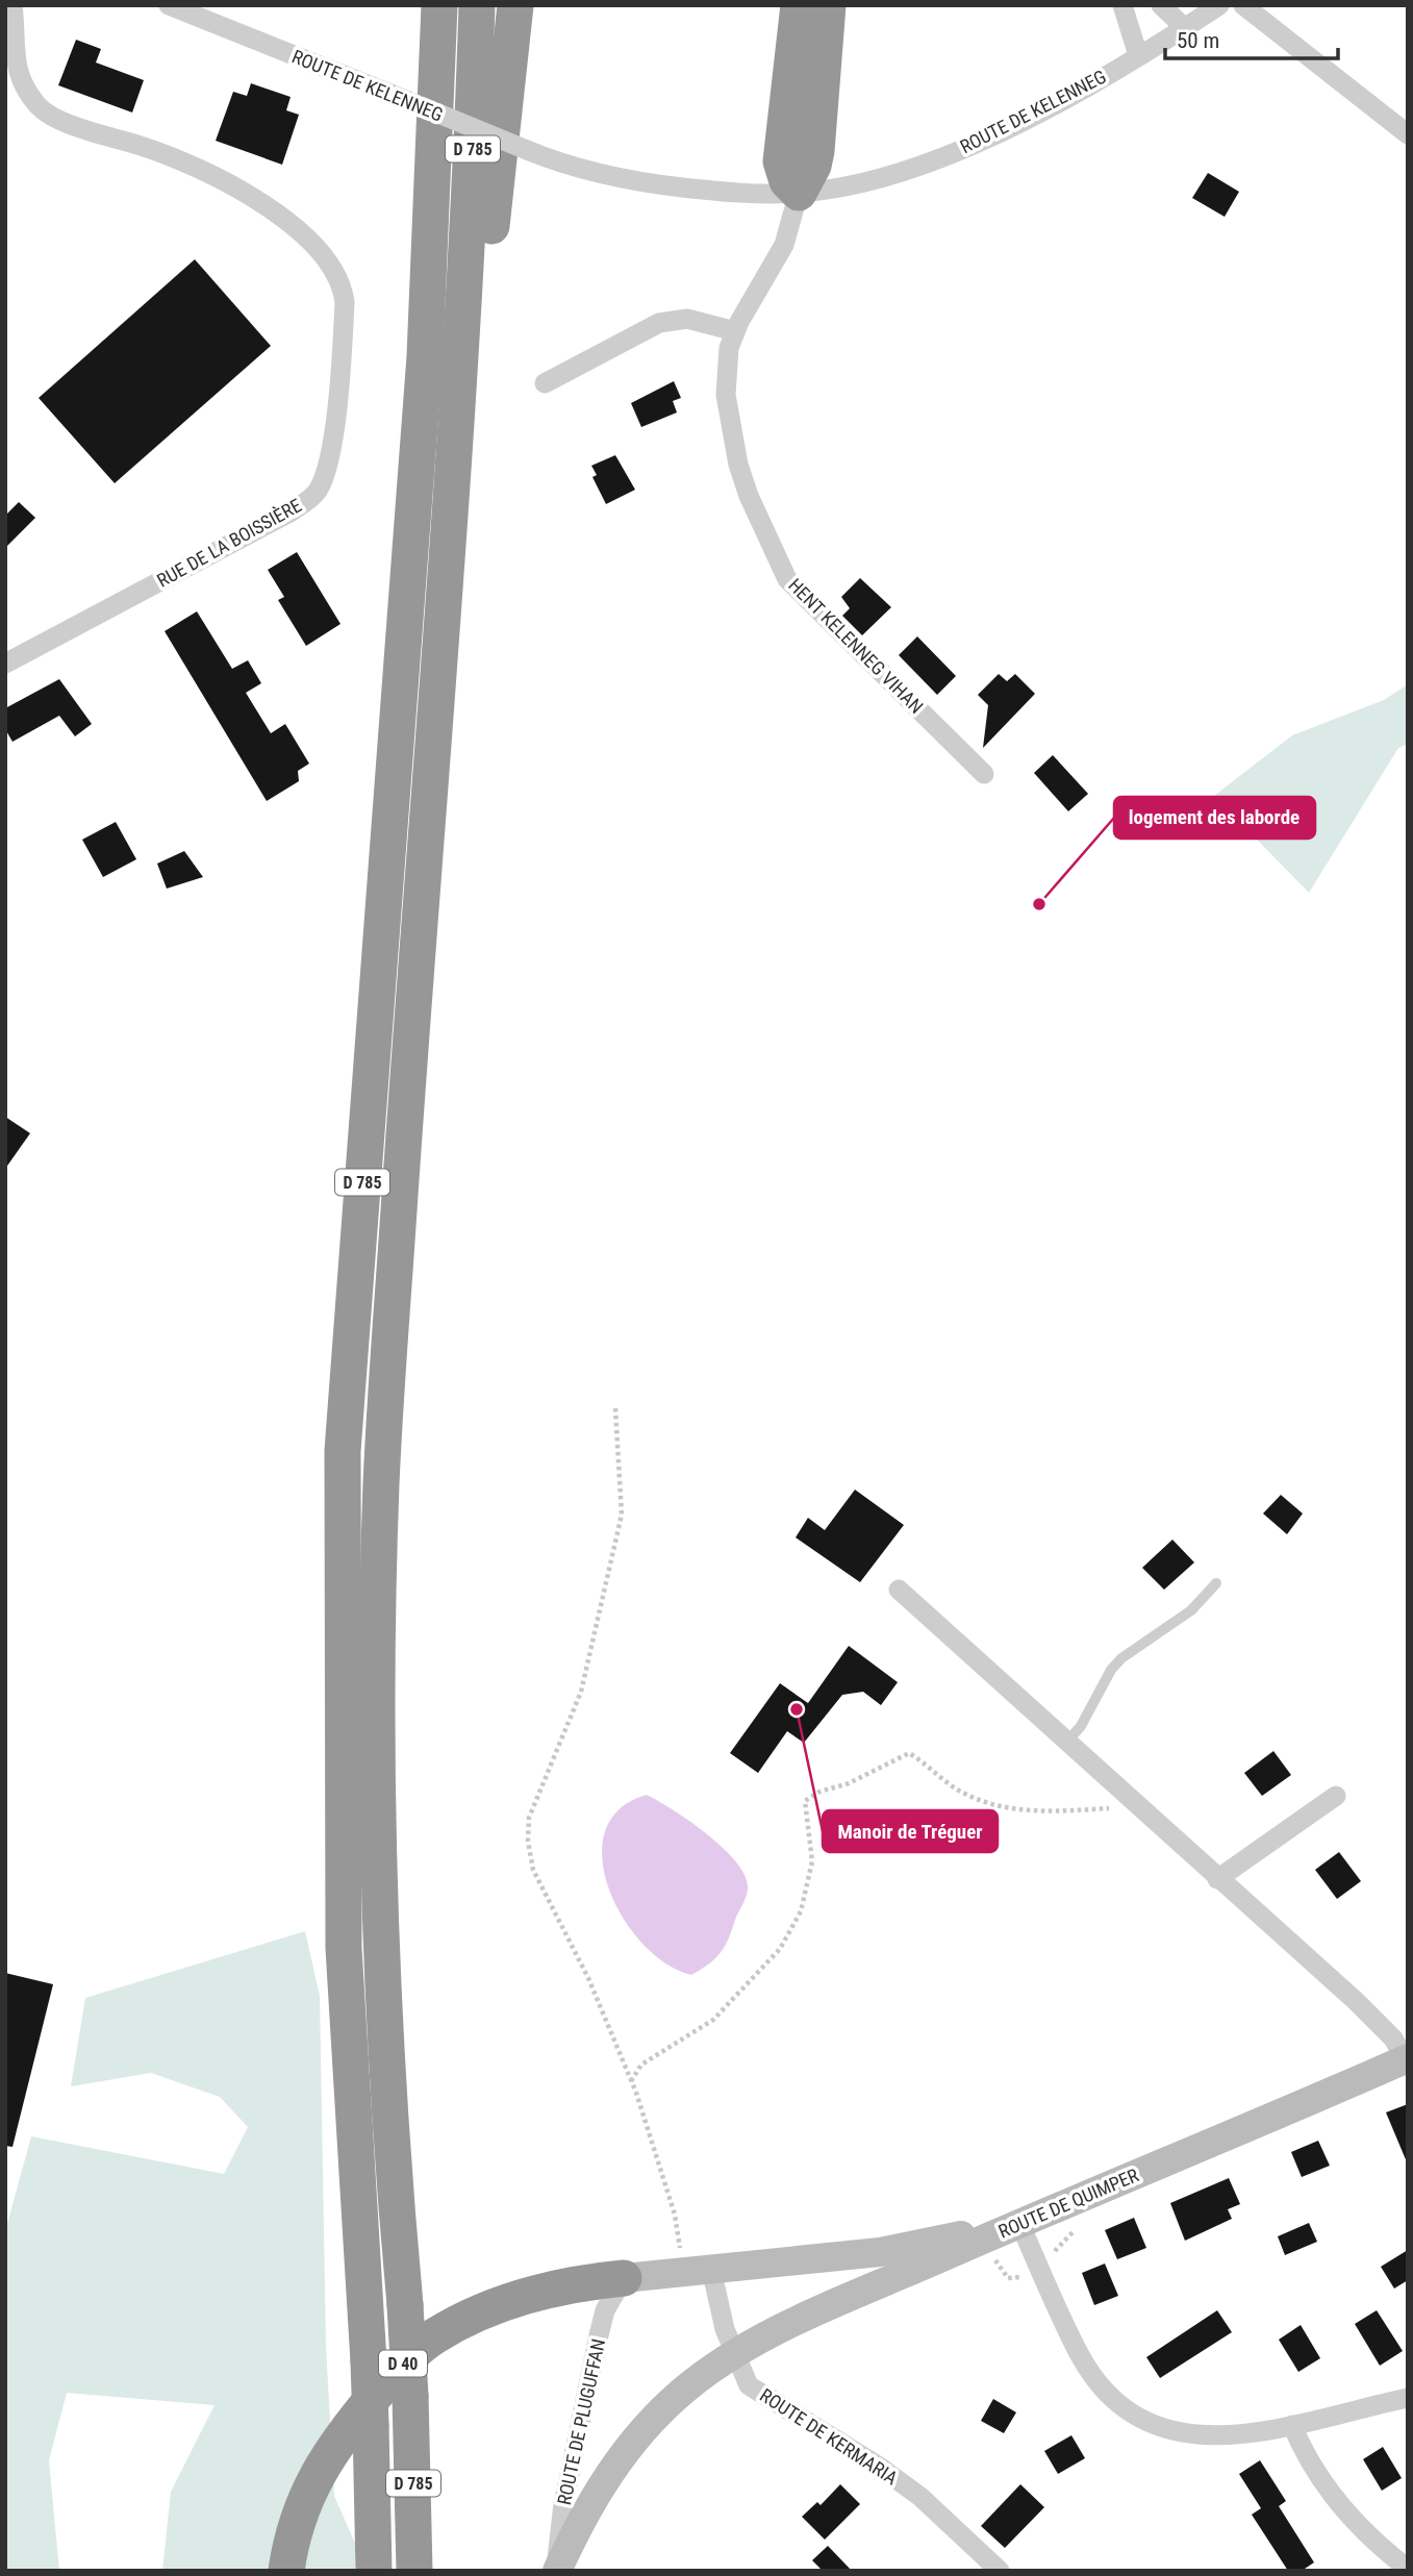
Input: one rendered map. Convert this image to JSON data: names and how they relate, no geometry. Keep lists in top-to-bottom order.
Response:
{
  "streets": {
    "highway": ["D 785", "D 40"],
    "main road": ["ROUTE DE QUIMPER", "ROUTE DE PLUGUFFAN"],
    "street": [
      "ROUTE DE KELENNEG",
      "RUE DE LA BOISSIÈRE",
      "HENT KELENNEG VIHAN",
      "ROUTE DE KERMARIA"
    ]
  },
  "crossings": [
    ["ROUTE DE KELENNEG", "HENT KELENNEG VIHAN"],
    ["ROUTE DE QUIMPER", "D 40"],
    ["ROUTE DE QUIMPER", "ROUTE DE PLUGUFFAN"],
    ["ROUTE DE QUIMPER", "ROUTE DE KERMARIA"],
    ["D 40", "ROUTE DE PLUGUFFAN"],
    ["D 40", "ROUTE DE KERMARIA"],
    ["ROUTE DE PLUGUFFAN", "ROUTE DE KERMARIA"]
  ],
  "places": ["logement des laborde", "Manoir de Tréguer"],
  "scale_bar": "50 m"
}
